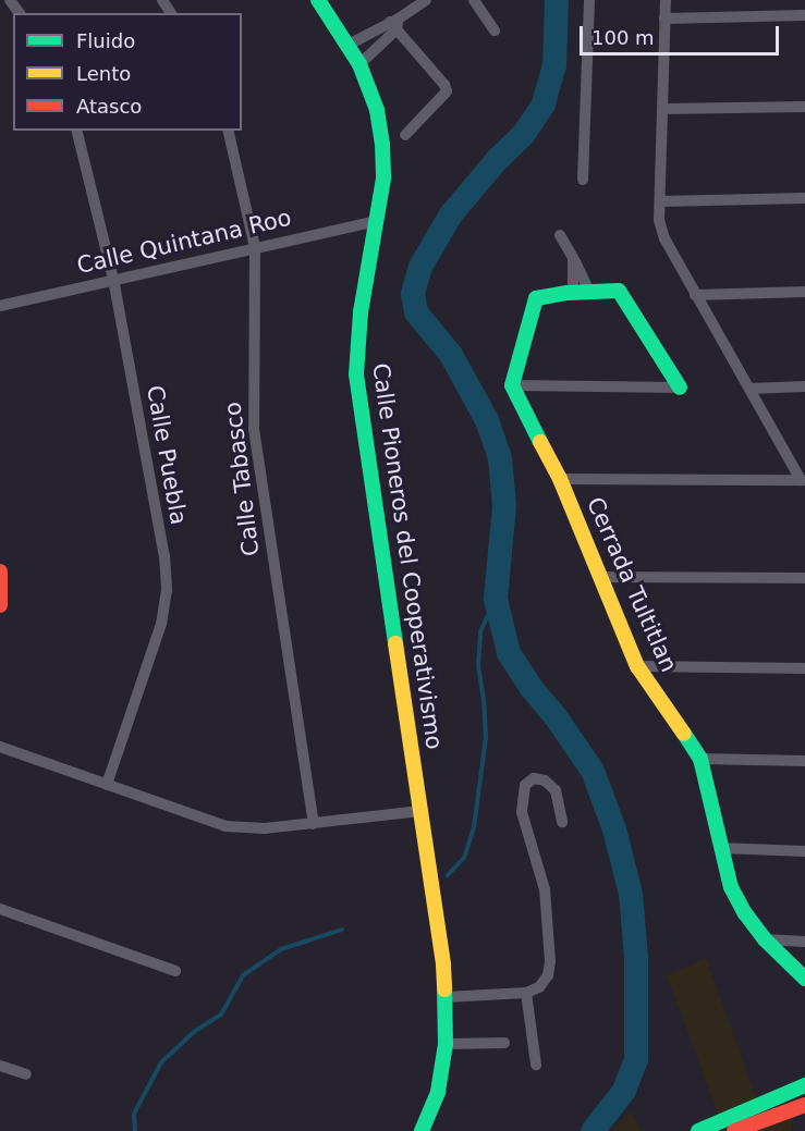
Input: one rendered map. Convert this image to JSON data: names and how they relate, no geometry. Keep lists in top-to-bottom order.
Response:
{
  "streets": {
    "street": [
      "Calle Quintana Roo",
      "Calle Puebla",
      "Calle Tabasco",
      "Calle Pioneros del Cooperativismo",
      "Cerrada Tultitlan"
    ]
  },
  "crossings": [
    ["Calle Quintana Roo", "Calle Puebla"],
    ["Calle Quintana Roo", "Calle Tabasco"],
    ["Calle Quintana Roo", "Calle Pioneros del Cooperativismo"]
  ],
  "legend": ["Fluido", "Lento", "Atasco"],
  "scale_bar": "100 m"
}
